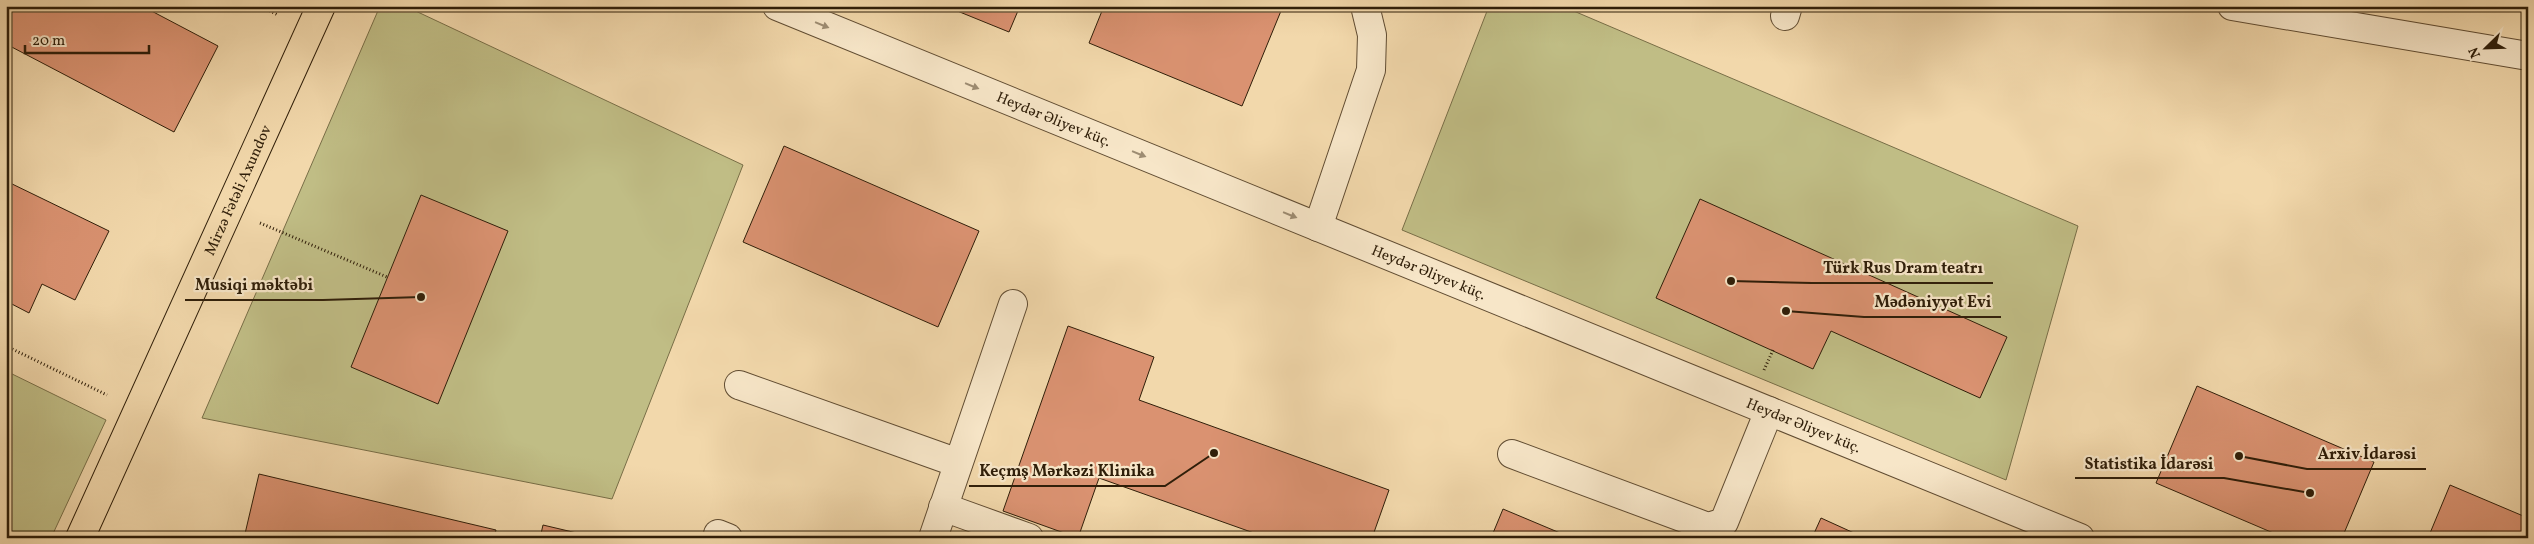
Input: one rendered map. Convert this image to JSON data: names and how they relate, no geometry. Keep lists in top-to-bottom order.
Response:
{
  "streets": {
    "main road": ["Mirzə Fətəli Axundov"],
    "street": ["Heydər Əliyev küç."]
  },
  "one_way": ["Heydər Əliyev küç."],
  "places": [
    "Türk Rus Dram teatrı",
    "Musiqi məktəbi",
    "Mədəniyyət Evi",
    "Keçmş Mərkəzi Klinika",
    "Arxiv İdarəsi",
    "Statistika İdarəsi"
  ],
  "scale_bar": "20 m",
  "north": "bottom left"
}
